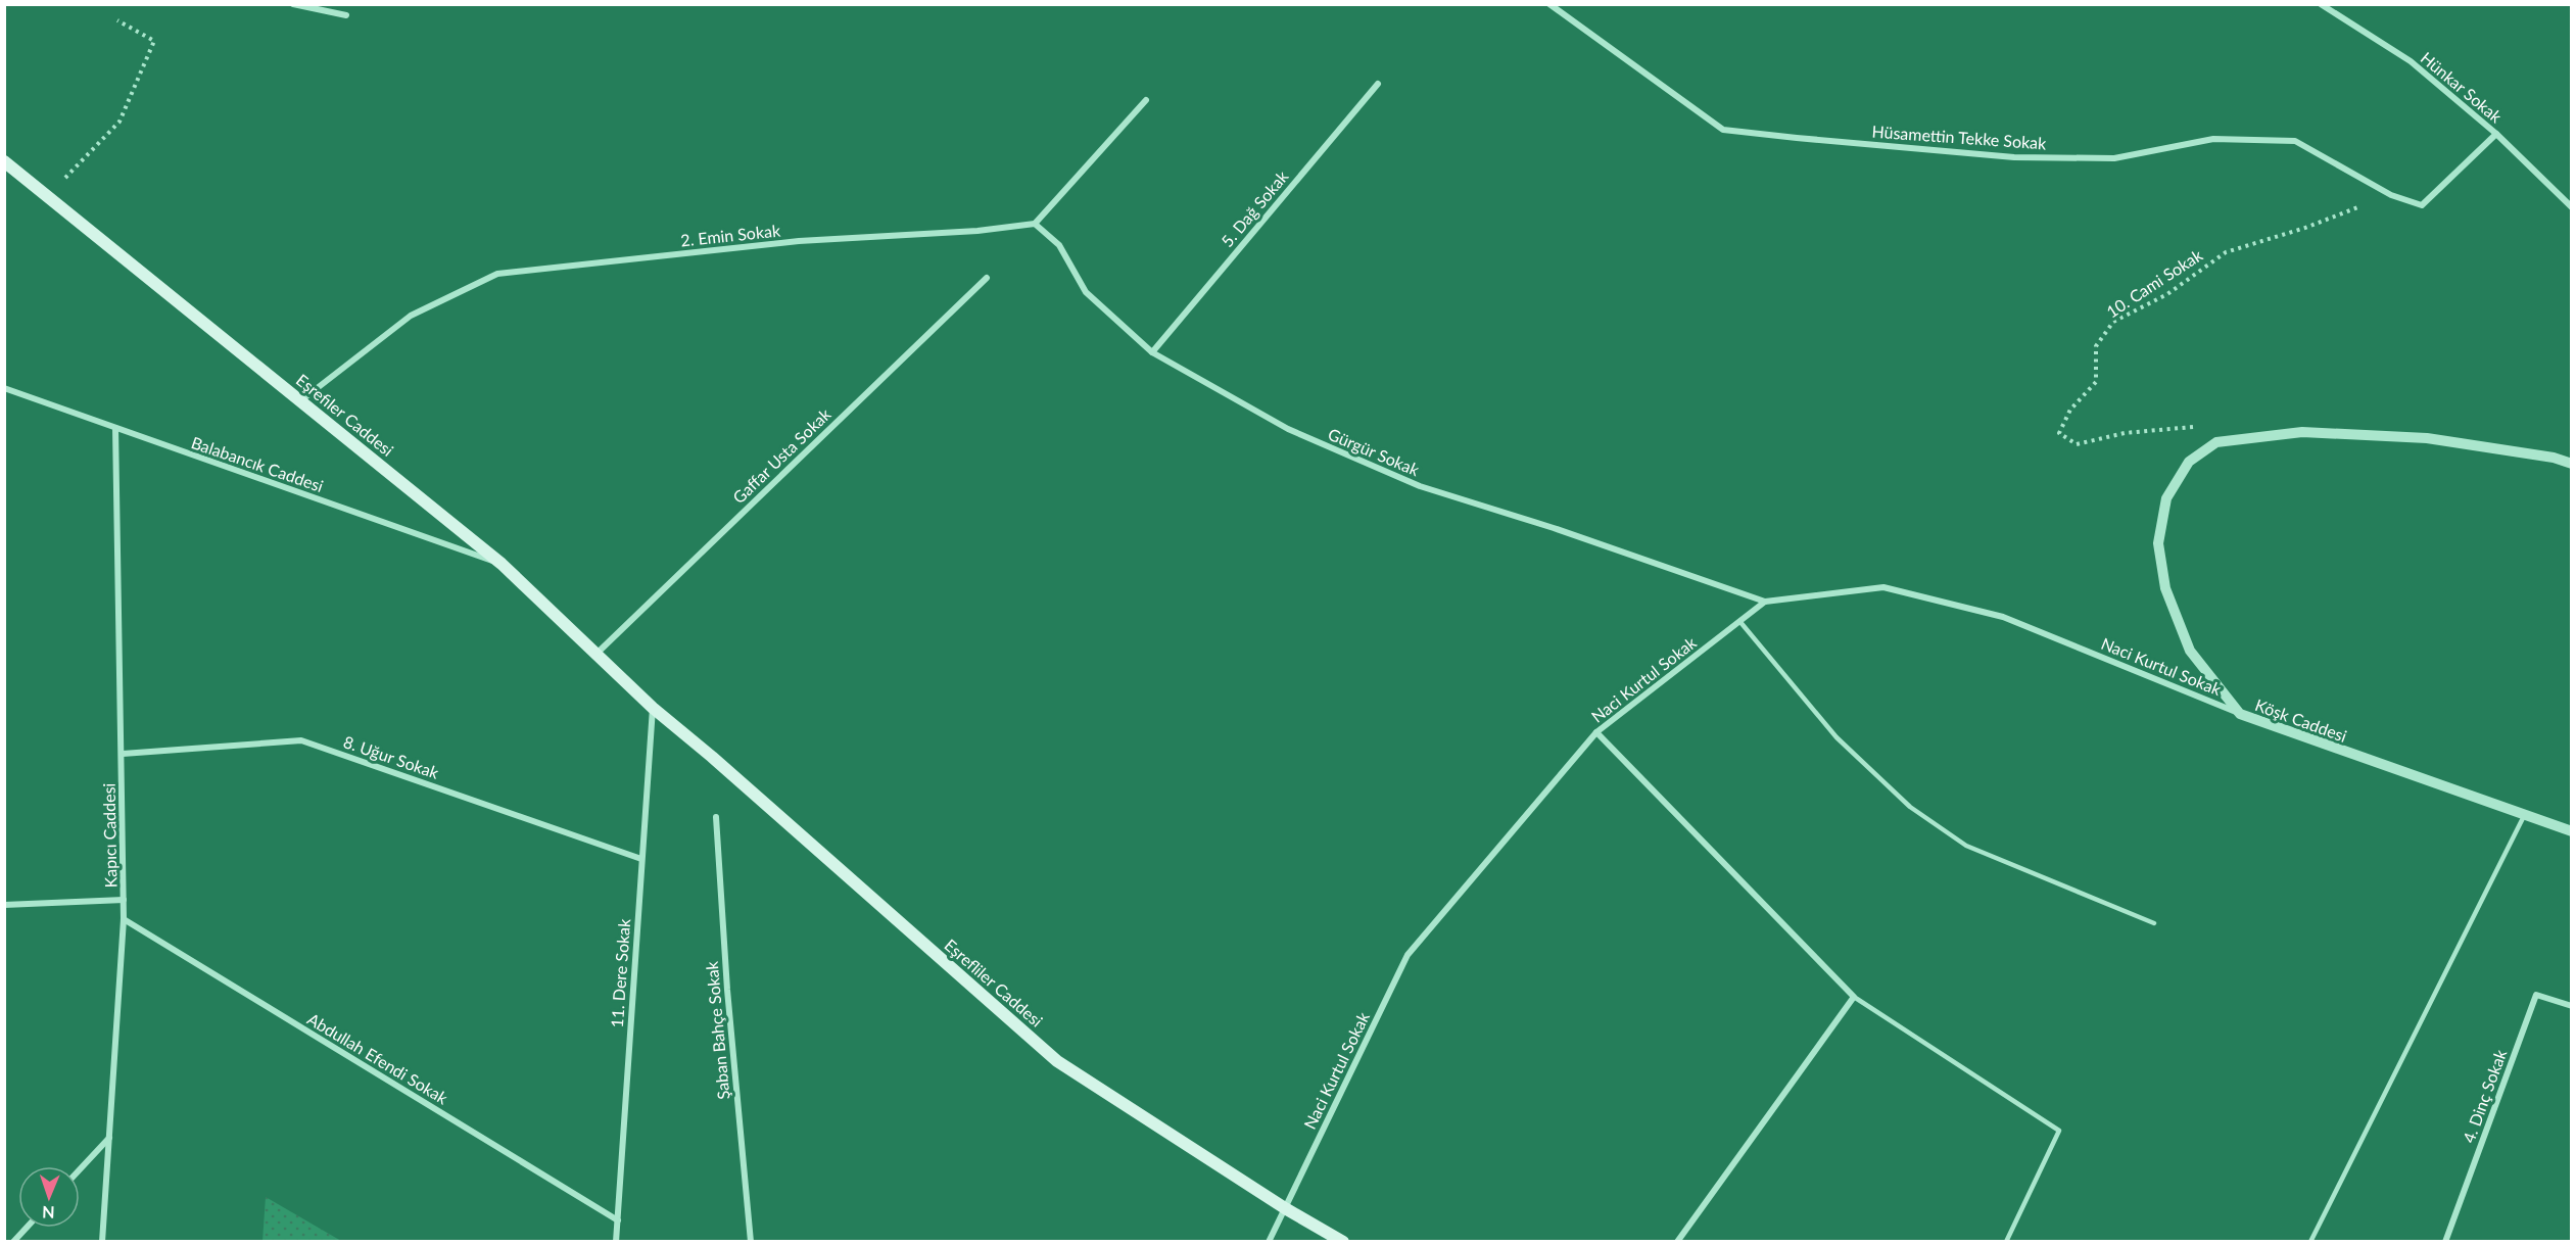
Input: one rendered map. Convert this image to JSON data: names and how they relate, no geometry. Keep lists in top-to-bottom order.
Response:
{
  "streets": {
    "main road": ["Eşrefiler Caddesi", "Eşrefliler Caddesi"],
    "street": [
      "Hünkar Sokak",
      "Hüsamettin Tekke Sokak",
      "5. Dağ Sokak",
      "2. Emin Sokak",
      "Gürgür Sokak",
      "Gaffar Usta Sokak",
      "Balabancık Caddesi",
      "Naci Kurtul Sokak",
      "Köşk Caddesi",
      "8. Uğur Sokak",
      "Kapıcı Caddesi",
      "11. Dere Sokak",
      "Şaban Bahçe Sokak",
      "Abdullah Efendi Sokak",
      "4. Dinç Sokak"
    ],
    "path": ["10. Cami Sokak"]
  },
  "crossings": [
    ["Hüsamettin Tekke Sokak", "10. Cami Sokak"],
    ["5. Dağ Sokak", "Gürgür Sokak"],
    ["2. Emin Sokak", "Eşrefiler Caddesi"],
    ["2. Emin Sokak", "Gürgür Sokak"],
    ["10. Cami Sokak", "Köşk Caddesi"],
    ["Eşrefiler Caddesi", "Gaffar Usta Sokak"],
    ["Eşrefiler Caddesi", "Balabancık Caddesi"],
    ["Eşrefiler Caddesi", "11. Dere Sokak"],
    ["Eşrefiler Caddesi", "Eşrefliler Caddesi"],
    ["Gürgür Sokak", "Naci Kurtul Sokak"],
    ["Balabancık Caddesi", "Kapıcı Caddesi"],
    ["Naci Kurtul Sokak", "Köşk Caddesi"],
    ["Naci Kurtul Sokak", "Eşrefliler Caddesi"],
    ["8. Uğur Sokak", "Kapıcı Caddesi"],
    ["8. Uğur Sokak", "11. Dere Sokak"],
    ["Kapıcı Caddesi", "Abdullah Efendi Sokak"],
    ["11. Dere Sokak", "Eşrefliler Caddesi"],
    ["11. Dere Sokak", "Abdullah Efendi Sokak"]
  ],
  "north": "bottom"
}
